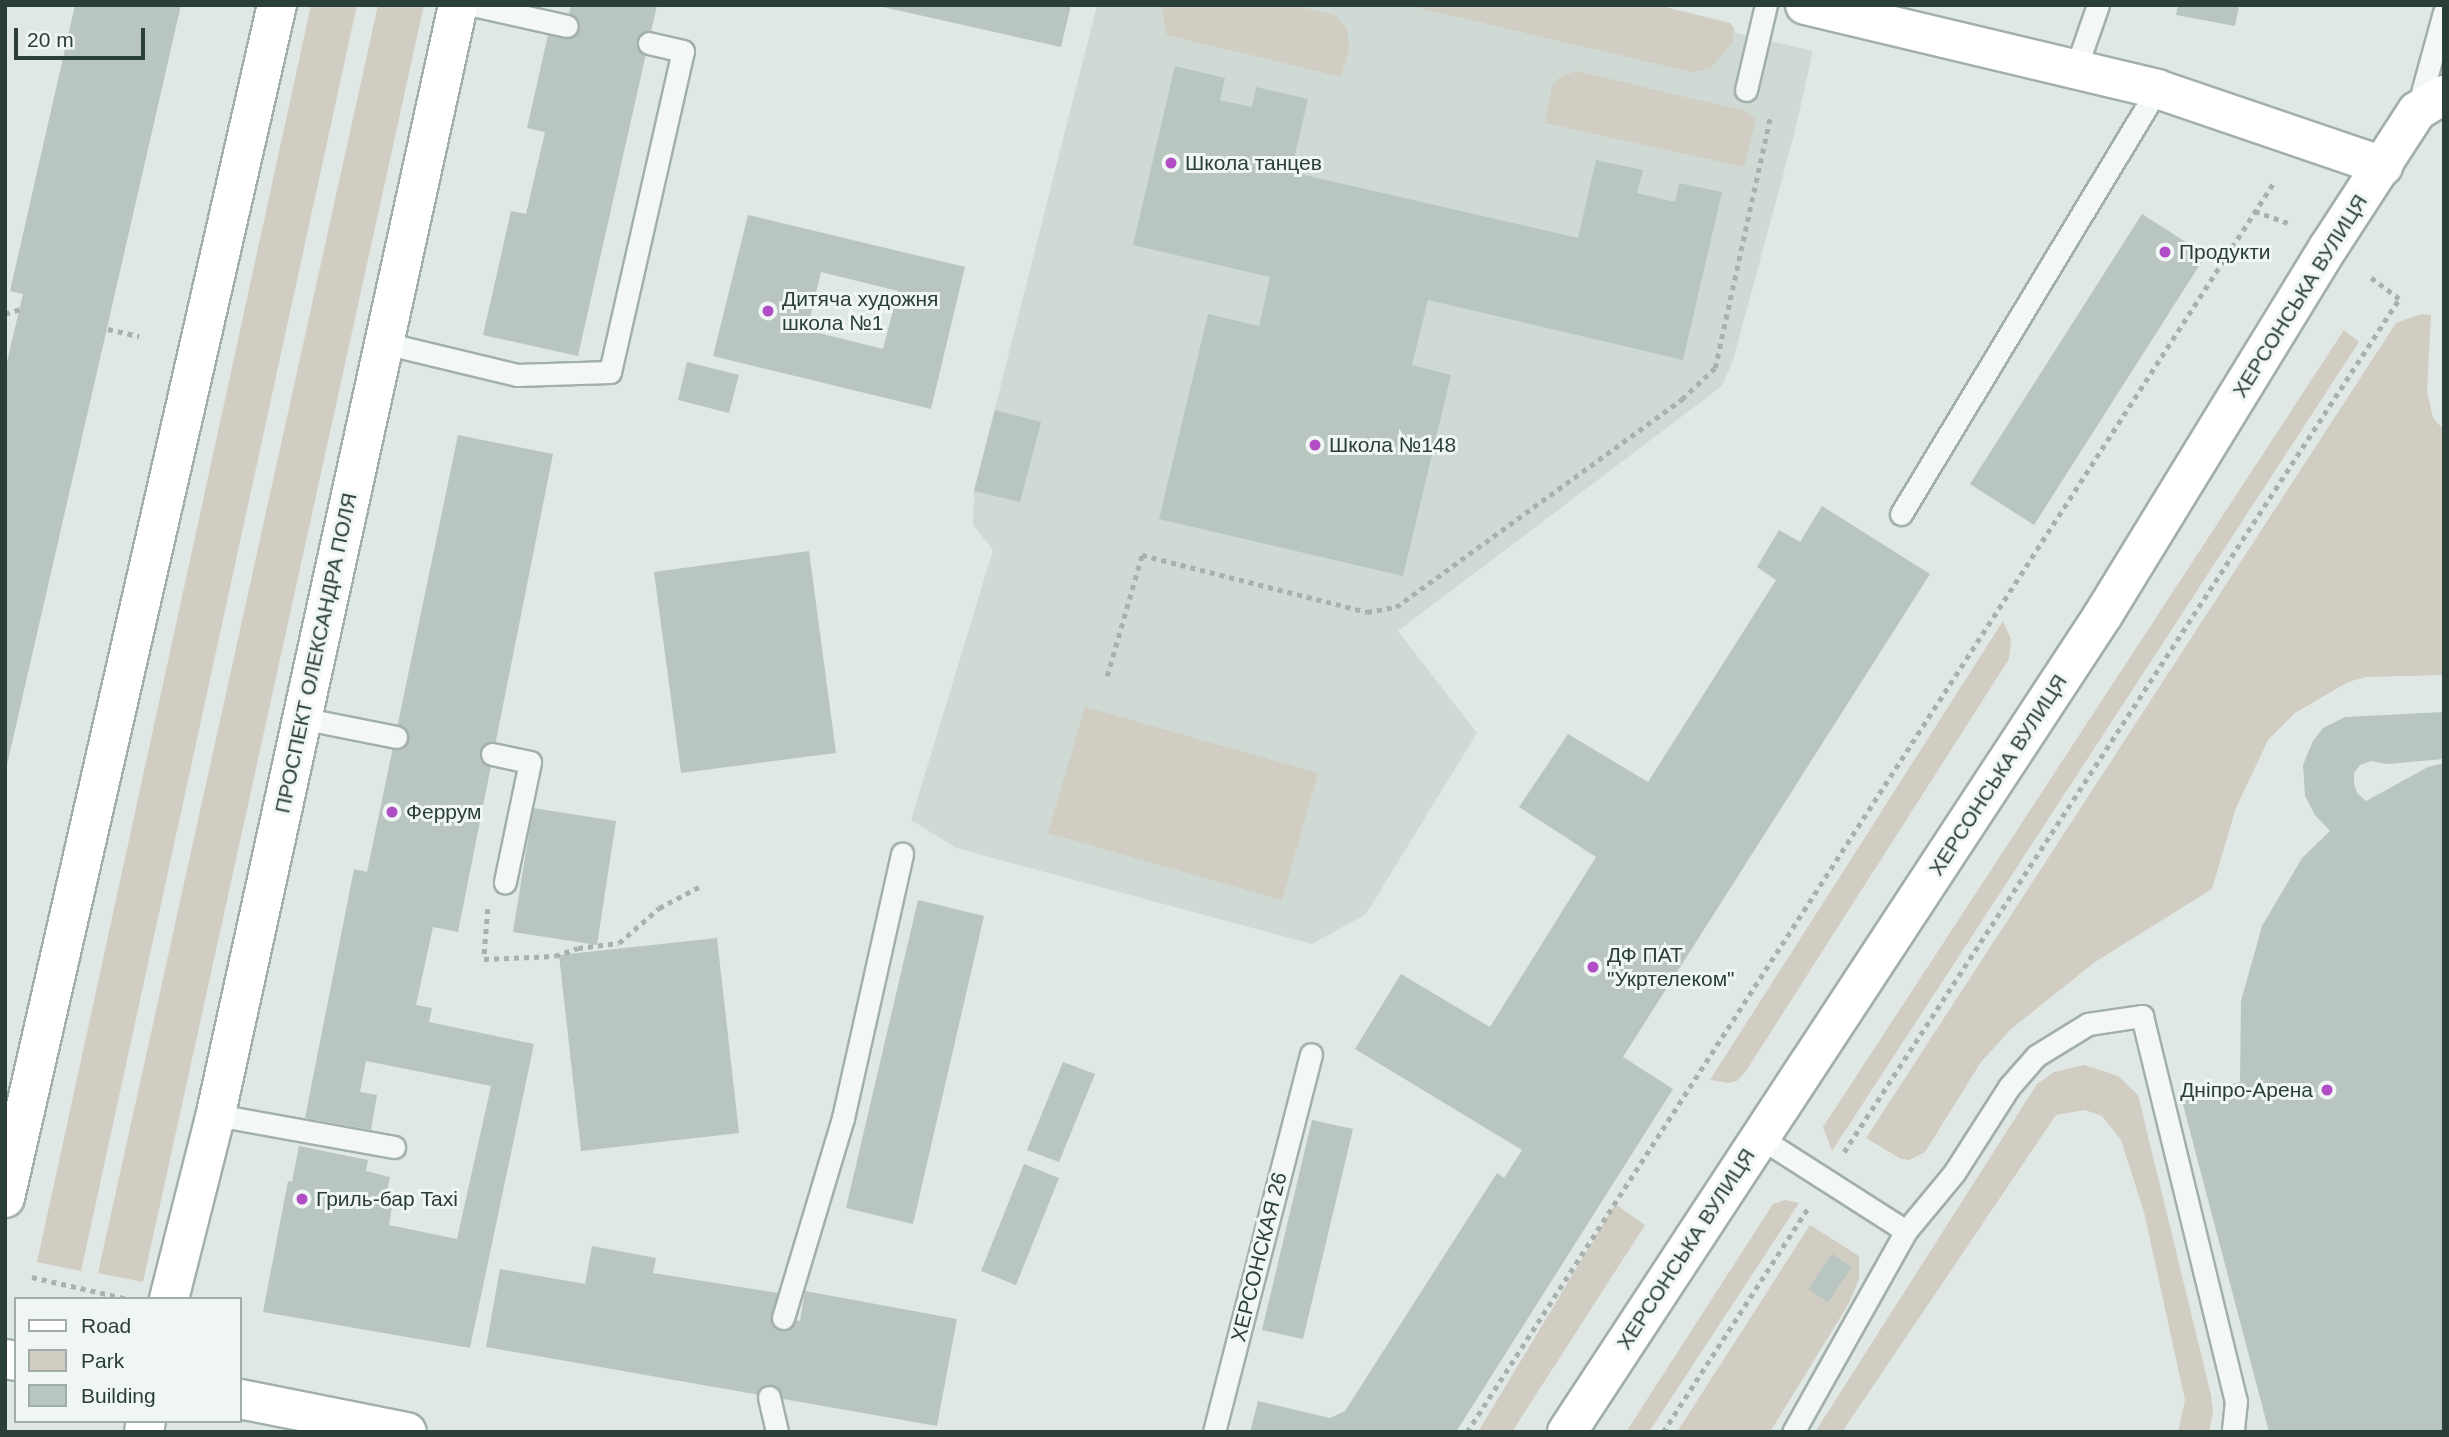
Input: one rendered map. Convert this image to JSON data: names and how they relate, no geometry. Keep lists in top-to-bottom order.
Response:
{
  "streets": {
    "main road": ["ХЕРСОНСЬКА ВУЛИЦЯ", "ПРОСПЕКТ ОЛЕКСАНДРА ПОЛЯ"],
    "lane": ["ХЕРСОНСКАЯ 26"]
  },
  "places": [
    "Школа танцев",
    "Продукти",
    "Дитяча художня школа №1",
    "Школа №148",
    "Феррум",
    "ДФ ПАТ \"Укртелеком\"",
    "Дніпро-Арена",
    "Гриль-бар Taxi"
  ],
  "legend": ["Road", "Park", "Building"],
  "scale_bar": "20 m"
}
